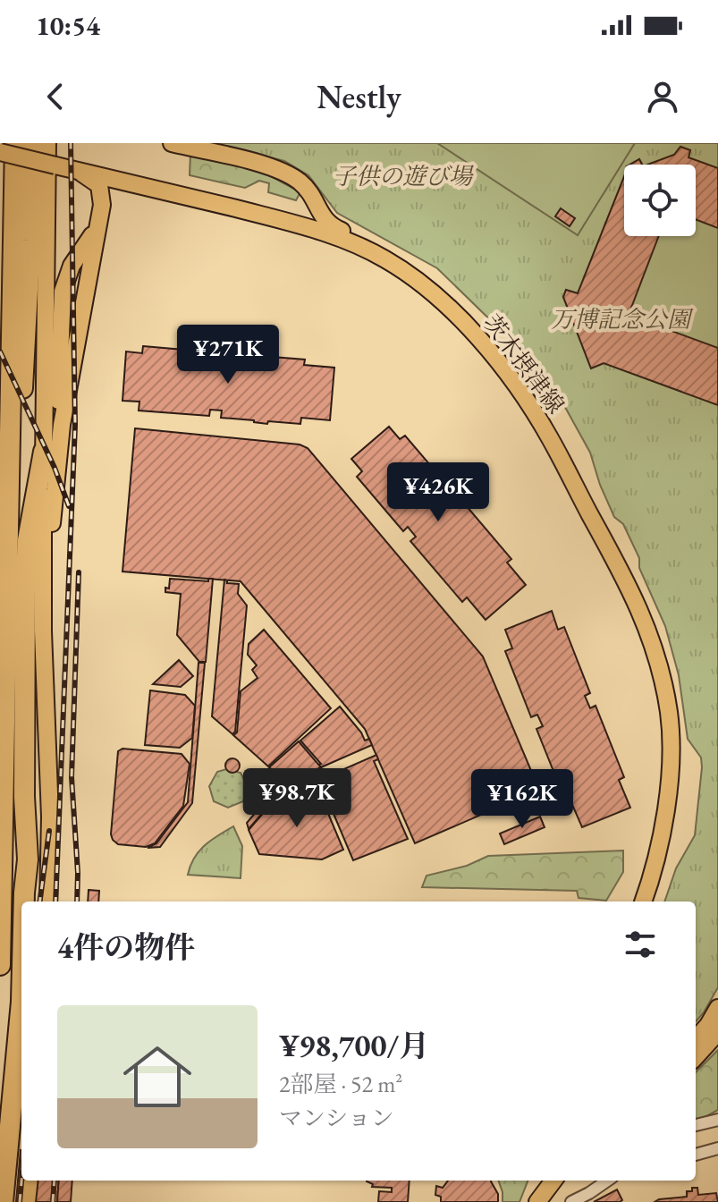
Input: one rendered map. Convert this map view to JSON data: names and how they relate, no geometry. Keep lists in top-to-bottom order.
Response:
{
  "streets": {
    "main road": ["茨木摂津線"]
  },
  "parks": ["子供の遊び場", "万博記念公園"],
  "page": {
    "status": "10:54",
    "header": "Nestly",
    "price": [
      "¥271K",
      "¥426K",
      "¥98.7K",
      "¥162K"
    ],
    "heading": "4件の物件",
    "list": [
      {
        "name": "¥98,700/月",
        "note": "2部屋 · 52 m² · マンション"
      }
    ]
  }
}
